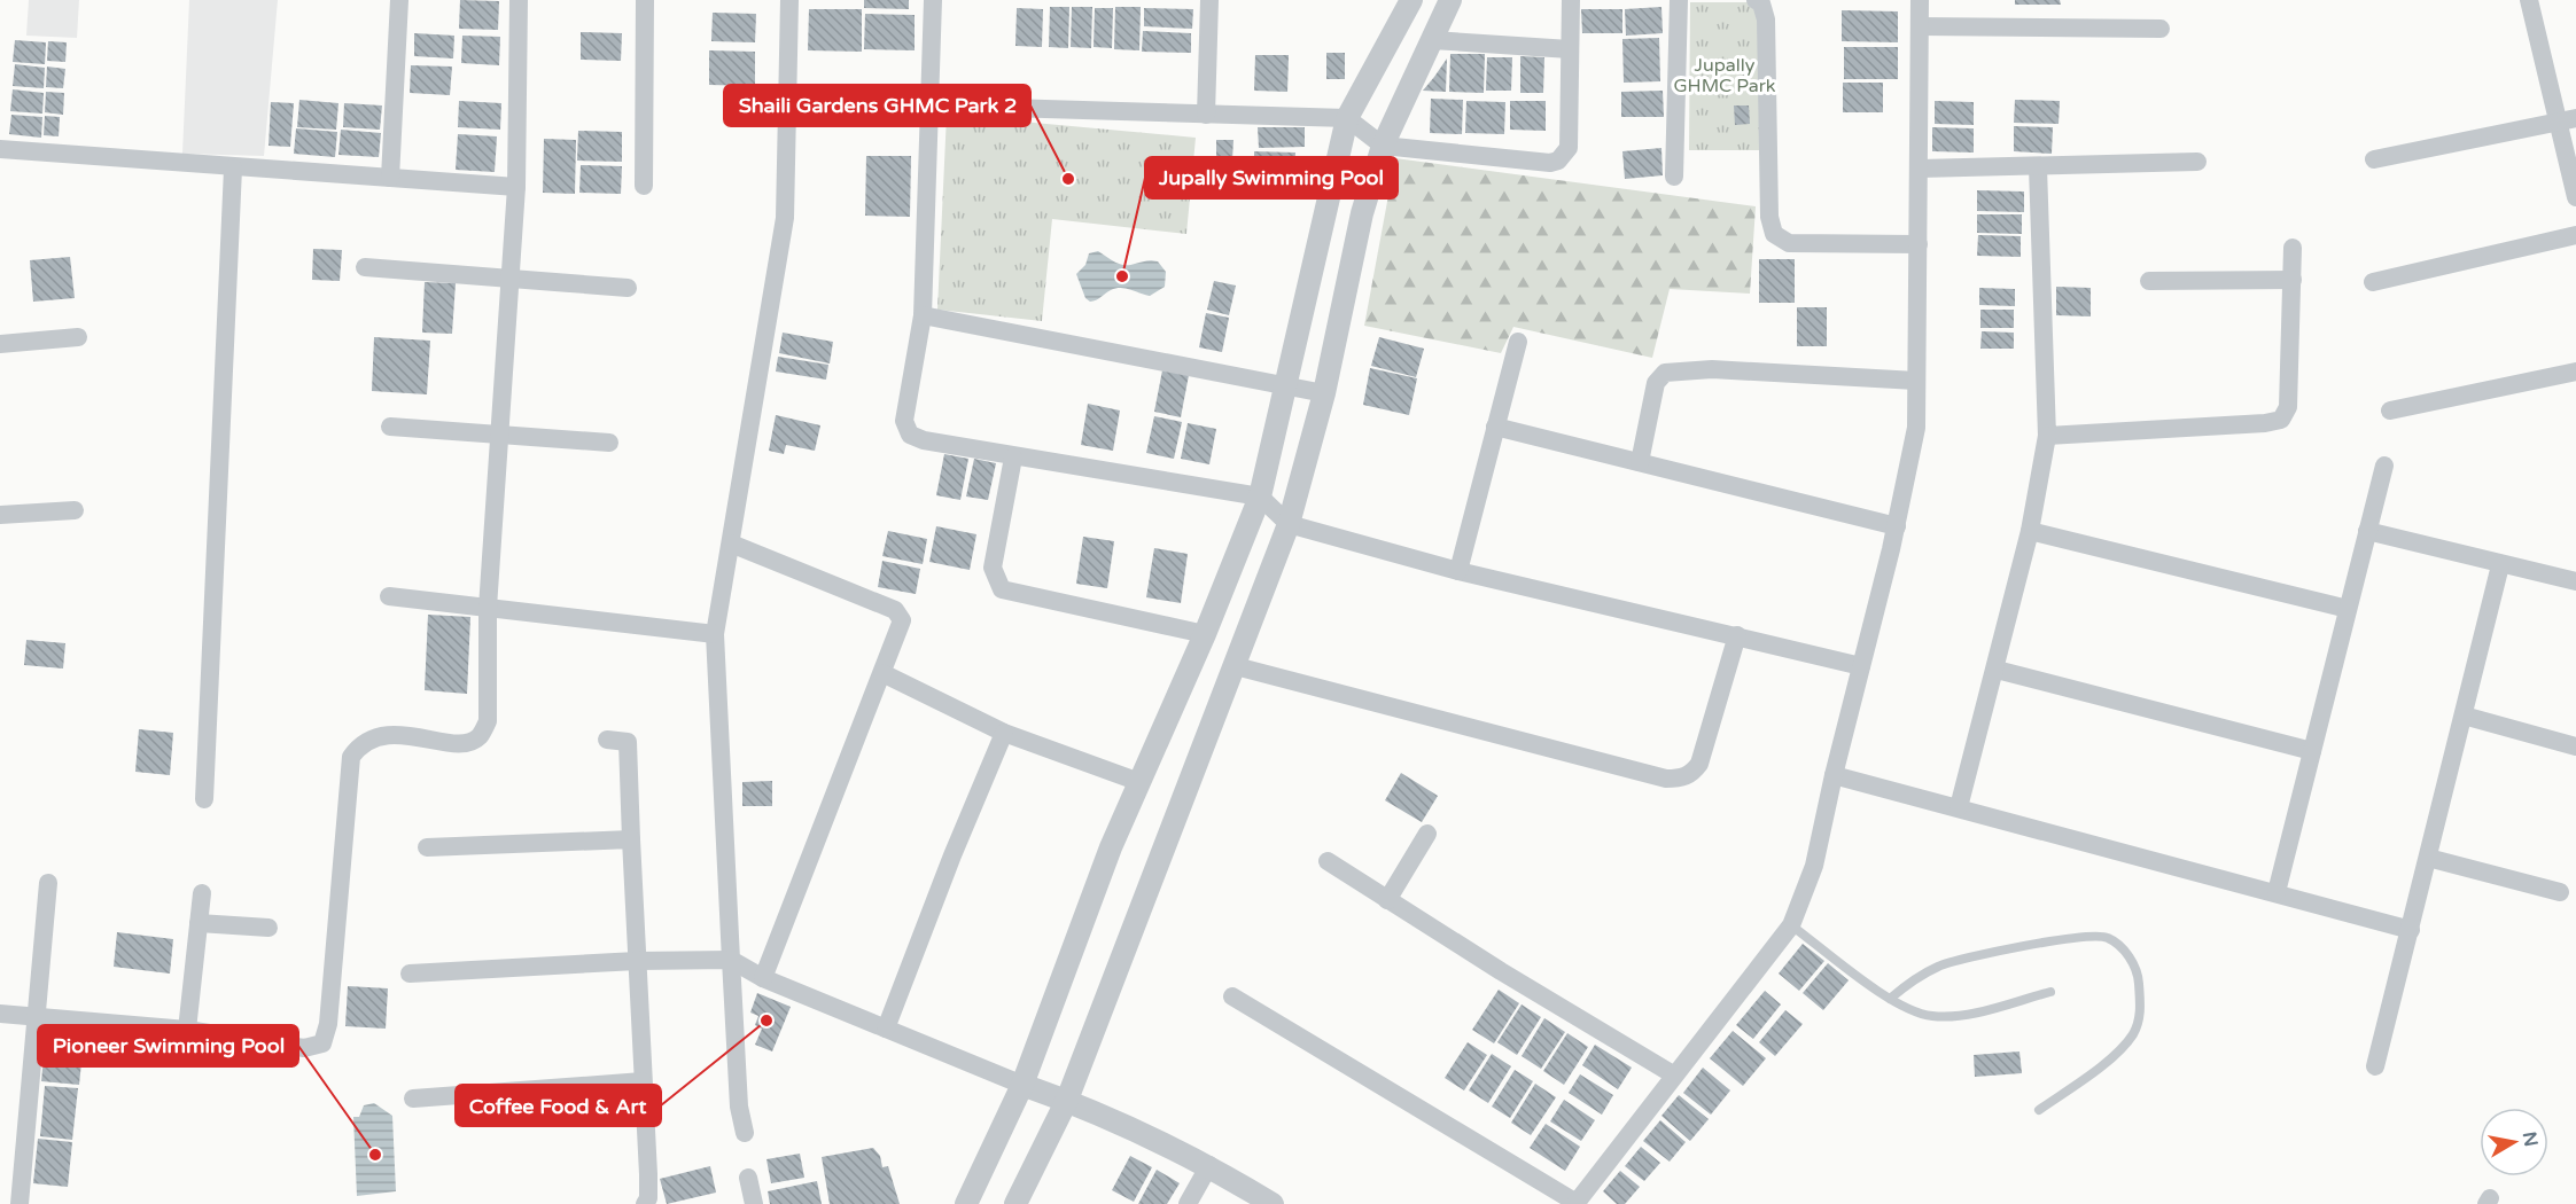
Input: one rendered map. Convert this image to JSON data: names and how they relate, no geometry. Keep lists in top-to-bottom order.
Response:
{
  "parks": ["Jupally GHMC Park"],
  "places": [
    "Shaili Gardens GHMC Park 2",
    "Jupally Swimming Pool",
    "Coffee Food & Art",
    "Pioneer Swimming Pool"
  ],
  "north": "right"
}
